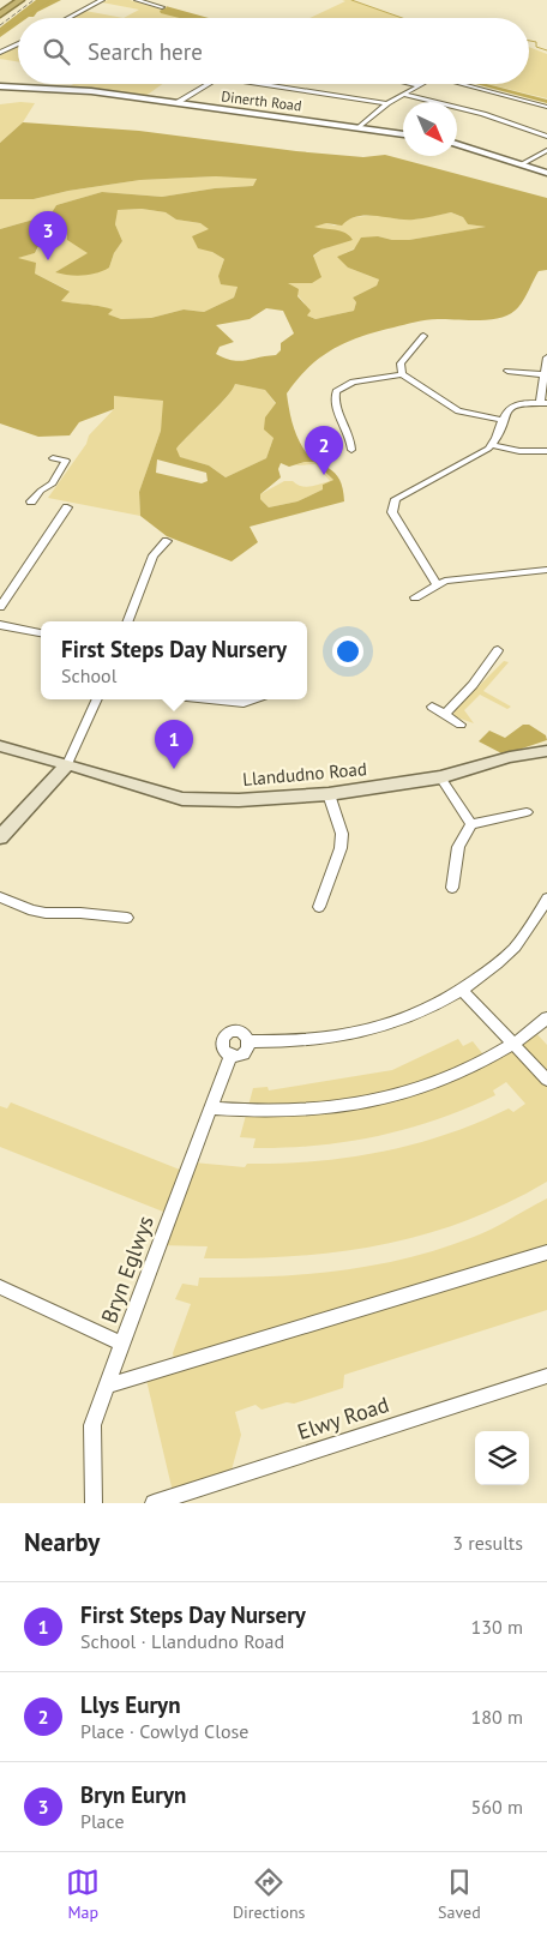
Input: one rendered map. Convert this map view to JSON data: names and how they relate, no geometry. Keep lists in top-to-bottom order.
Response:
{
  "streets": {
    "main road": ["Llandudno Road"],
    "street": ["Dinerth Road", "Bryn Eglwys", "Elwy Road"]
  },
  "north": "bottom right",
  "page": {
    "search": "Search here",
    "pins": ["3", "2", "1"],
    "popup": ["First Steps Day Nursery", "School"],
    "heading": ["Nearby", "3 results"],
    "list": [
      {
        "mark": "1",
        "name": "First Steps Day Nursery",
        "note": "School · Llandudno Road",
        "value": "130 m"
      },
      {
        "mark": "2",
        "name": "Llys Euryn",
        "note": "Place · Cowlyd Close",
        "value": "180 m"
      },
      {
        "mark": "3",
        "name": "Bryn Euryn",
        "note": "Place",
        "value": "560 m"
      }
    ],
    "nav": ["Map", "Directions", "Saved"]
  }
}
